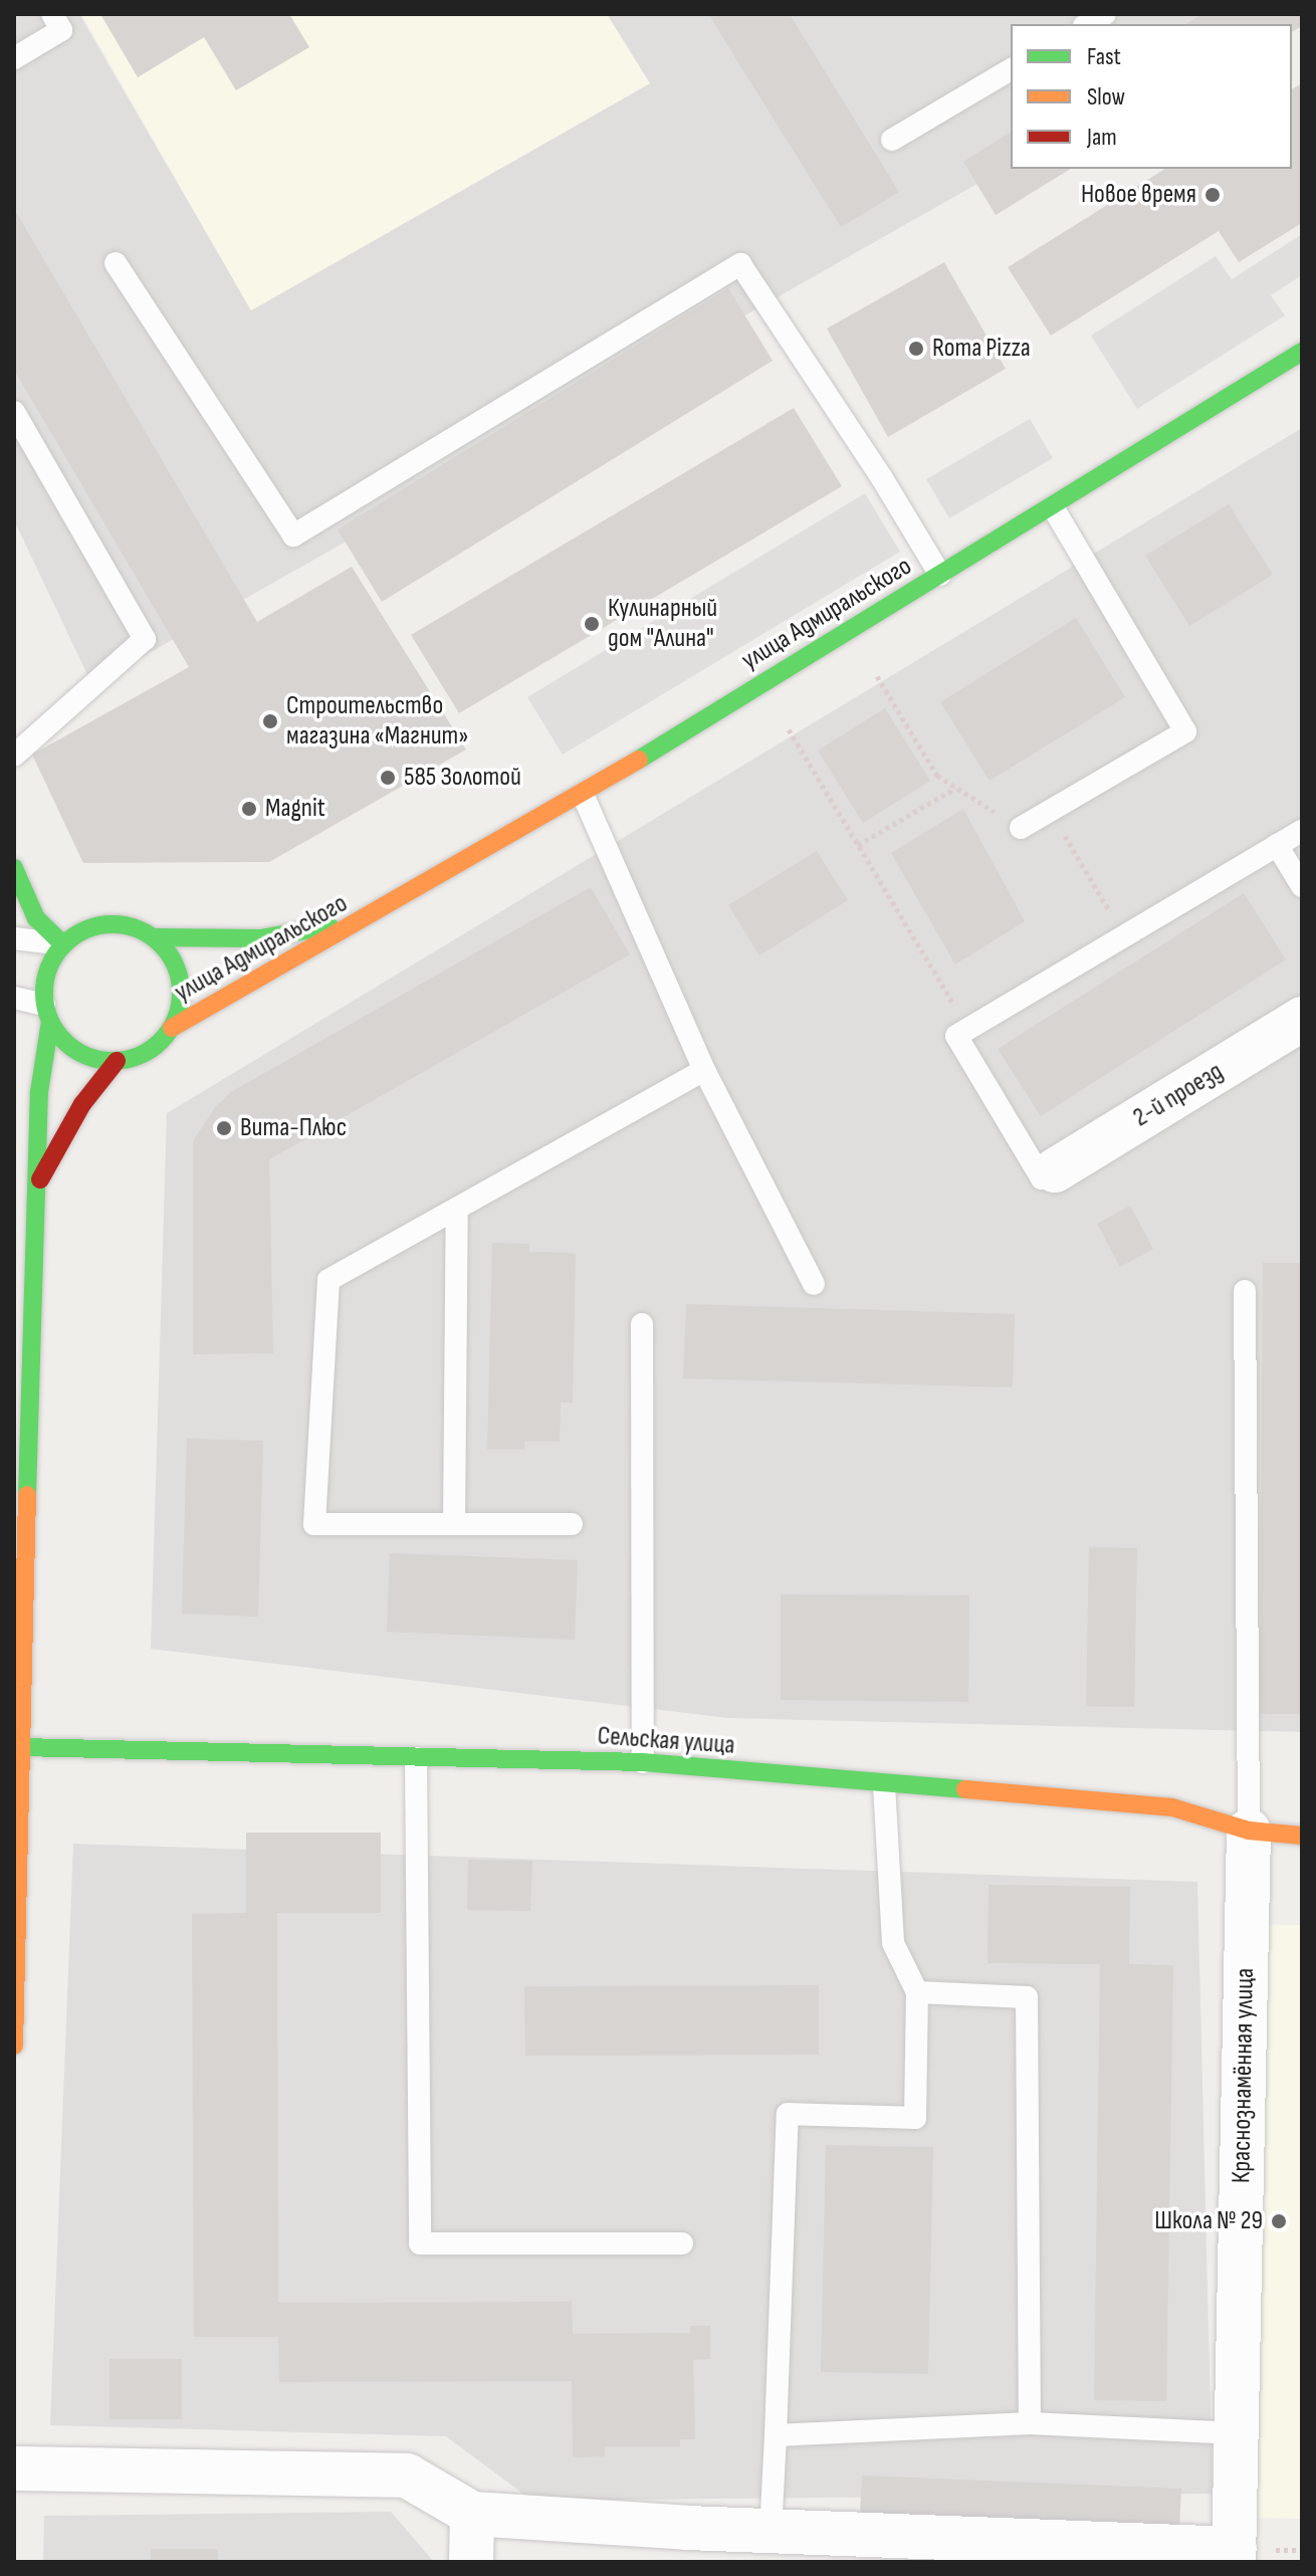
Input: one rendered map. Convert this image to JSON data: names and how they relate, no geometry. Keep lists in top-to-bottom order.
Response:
{
  "streets": {
    "street": [
      "улица Адмиральского",
      "2-й проезд",
      "Сельская улица",
      "Краснознамённая улица"
    ]
  },
  "crossings": [
    ["Сельская улица", "Краснознамённая улица"]
  ],
  "places": [
    "Новое время",
    "Roma Pizza",
    "Кулинарный дом \"Алина\"",
    "Строительство магазина «Магнит»",
    "585 Золотой",
    "Magnit",
    "Вита-Плюс",
    "Школа № 29"
  ],
  "legend": ["Fast", "Slow", "Jam"]
}
